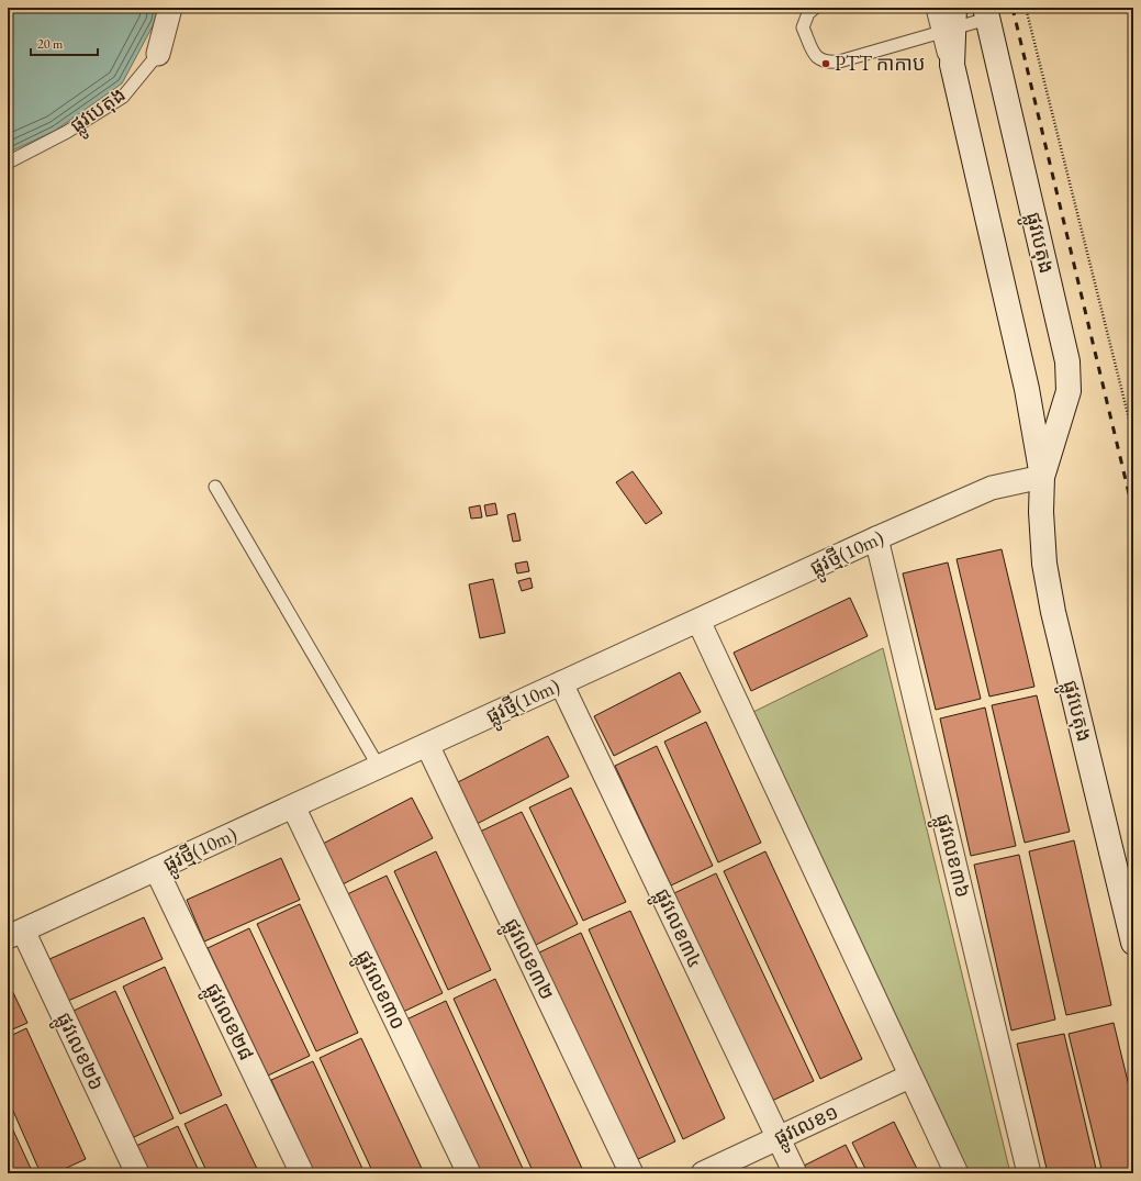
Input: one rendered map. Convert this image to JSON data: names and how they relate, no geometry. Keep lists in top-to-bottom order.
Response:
{
  "streets": {
    "main road": ["ផ្លូវបេតុង"],
    "street": [
      "ផ្លូវថ្មី(10m)",
      "ផ្លូវលេខ៣៦",
      "ផ្លូវលេខ៣៤",
      "ផ្លូវលេខ៣២",
      "ផ្លូវលេខ៣០",
      "ផ្លូវលេខ២៨",
      "ផ្លូវលេខ២៦",
      "ផ្លូវលេខ១"
    ]
  },
  "crossings": [
    ["ផ្លូវបេតុង", "ផ្លូវថ្មី(10m)"],
    ["ផ្លូវថ្មី(10m)", "ផ្លូវលេខ៣៦"],
    ["ផ្លូវថ្មី(10m)", "ផ្លូវលេខ៣៤"],
    ["ផ្លូវថ្មី(10m)", "ផ្លូវលេខ៣២"],
    ["ផ្លូវថ្មី(10m)", "ផ្លូវលេខ៣០"],
    ["ផ្លូវថ្មី(10m)", "ផ្លូវលេខ២៨"],
    ["ផ្លូវថ្មី(10m)", "ផ្លូវលេខ២៦"],
    ["ផ្លូវលេខ៣៤", "ផ្លូវលេខ១"]
  ],
  "places": ["PTT កាកាប"],
  "scale_bar": "20 m"
}
